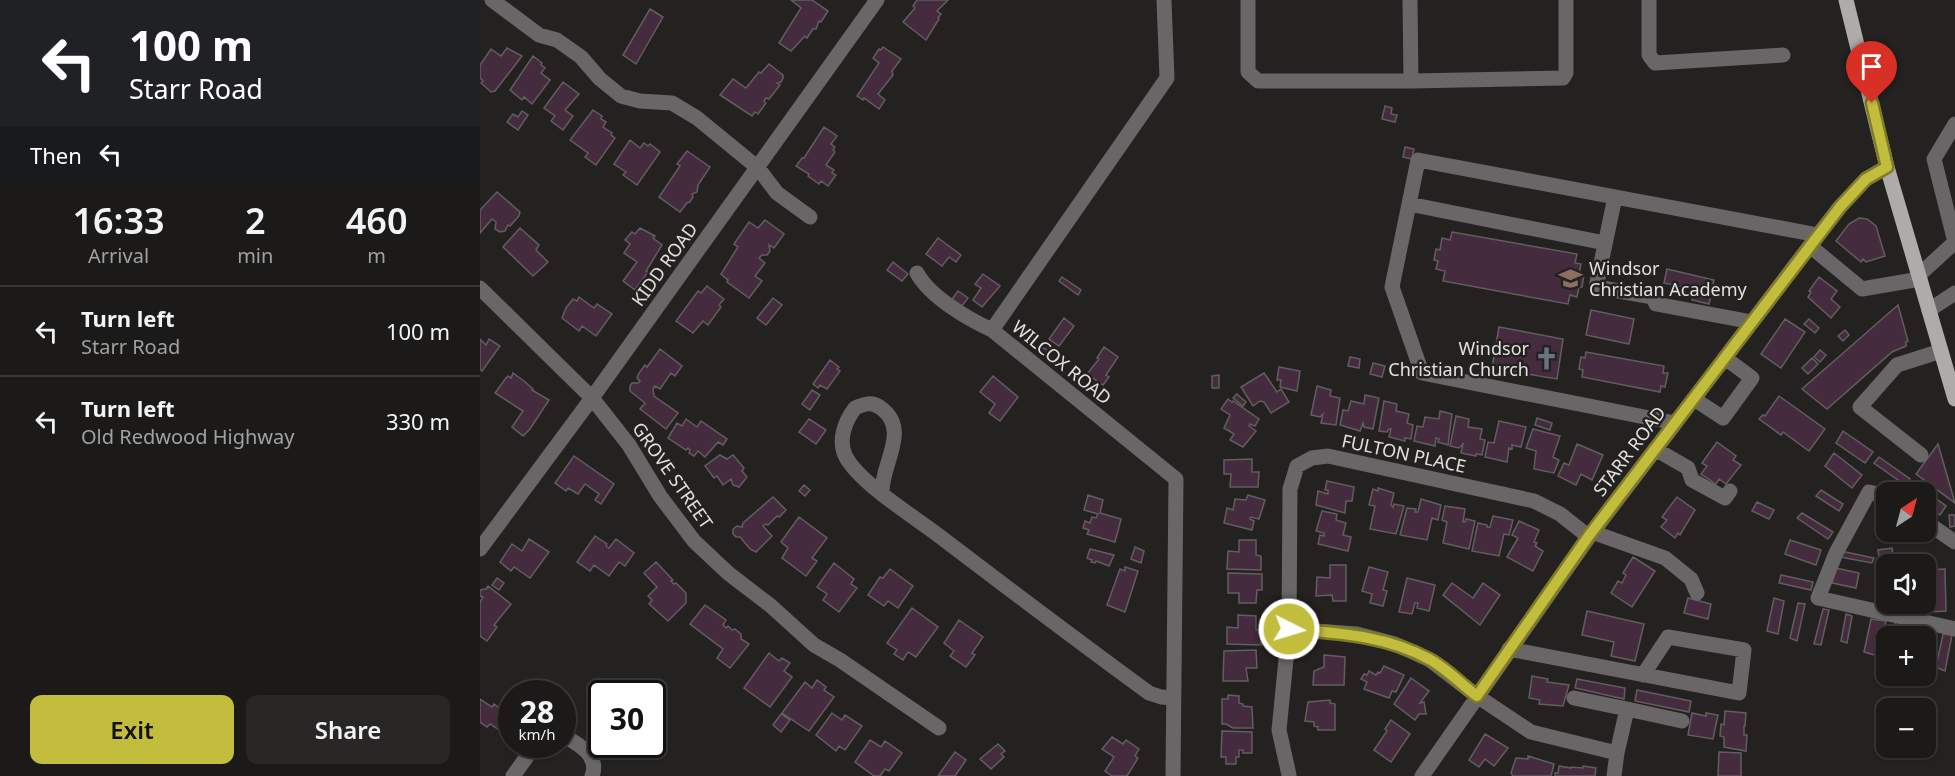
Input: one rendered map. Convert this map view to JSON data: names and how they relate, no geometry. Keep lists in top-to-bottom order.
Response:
{
  "streets": {
    "street": [
      "KIDD ROAD",
      "WILCOX ROAD",
      "STARR ROAD",
      "FULTON PLACE",
      "GROVE STREET"
    ]
  },
  "crossings": [
    ["KIDD ROAD", "GROVE STREET"],
    ["STARR ROAD", "FULTON PLACE"]
  ],
  "places": {
    "school or university": ["Windsor Christian Academy"],
    "church": ["Windsor Christian Church"]
  },
  "north": "top right",
  "page": {
    "turn": ["100 m", "Starr Road"],
    "then": "Then",
    "eta": [
      "16:33",
      "Arrival",
      "2",
      "min",
      "460",
      "m"
    ],
    "list": [
      {
        "name": "Turn left",
        "note": "Starr Road",
        "value": "100 m"
      },
      {
        "name": "Turn left",
        "note": "Old Redwood Highway",
        "value": "330 m"
      }
    ],
    "map_buttons": ["+", "−"],
    "speed": "28 km/h",
    "limit": "30",
    "buttons": ["Exit", "Share"]
  }
}
